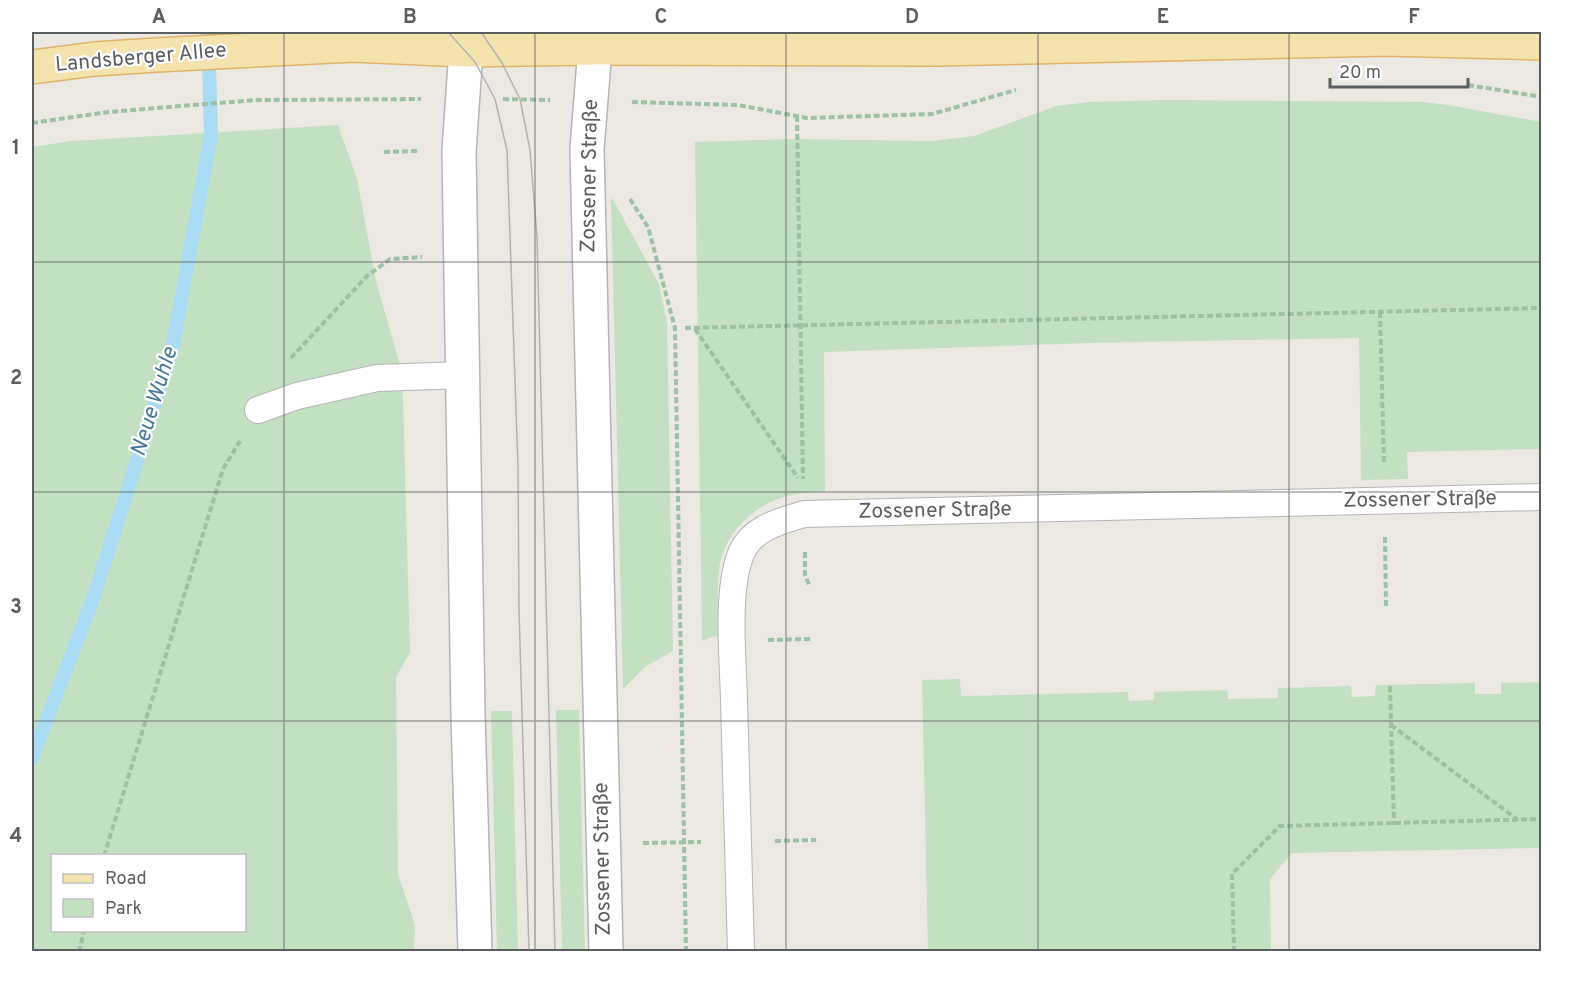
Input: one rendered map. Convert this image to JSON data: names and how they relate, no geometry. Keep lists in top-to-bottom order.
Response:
{
  "streets": {
    "main road": ["Landsberger Allee"],
    "street": ["Zossener Straße"]
  },
  "crossings": [
    ["Landsberger Allee", "Zossener Straße"]
  ],
  "water": ["Neue Wuhle"],
  "legend": ["Road", "Park"],
  "scale_bar": "20 m",
  "grid": {
    "columns": [
      "A",
      "B",
      "C",
      "D",
      "E",
      "F"
    ],
    "rows": [
      "1",
      "2",
      "3",
      "4"
    ]
  }
}
